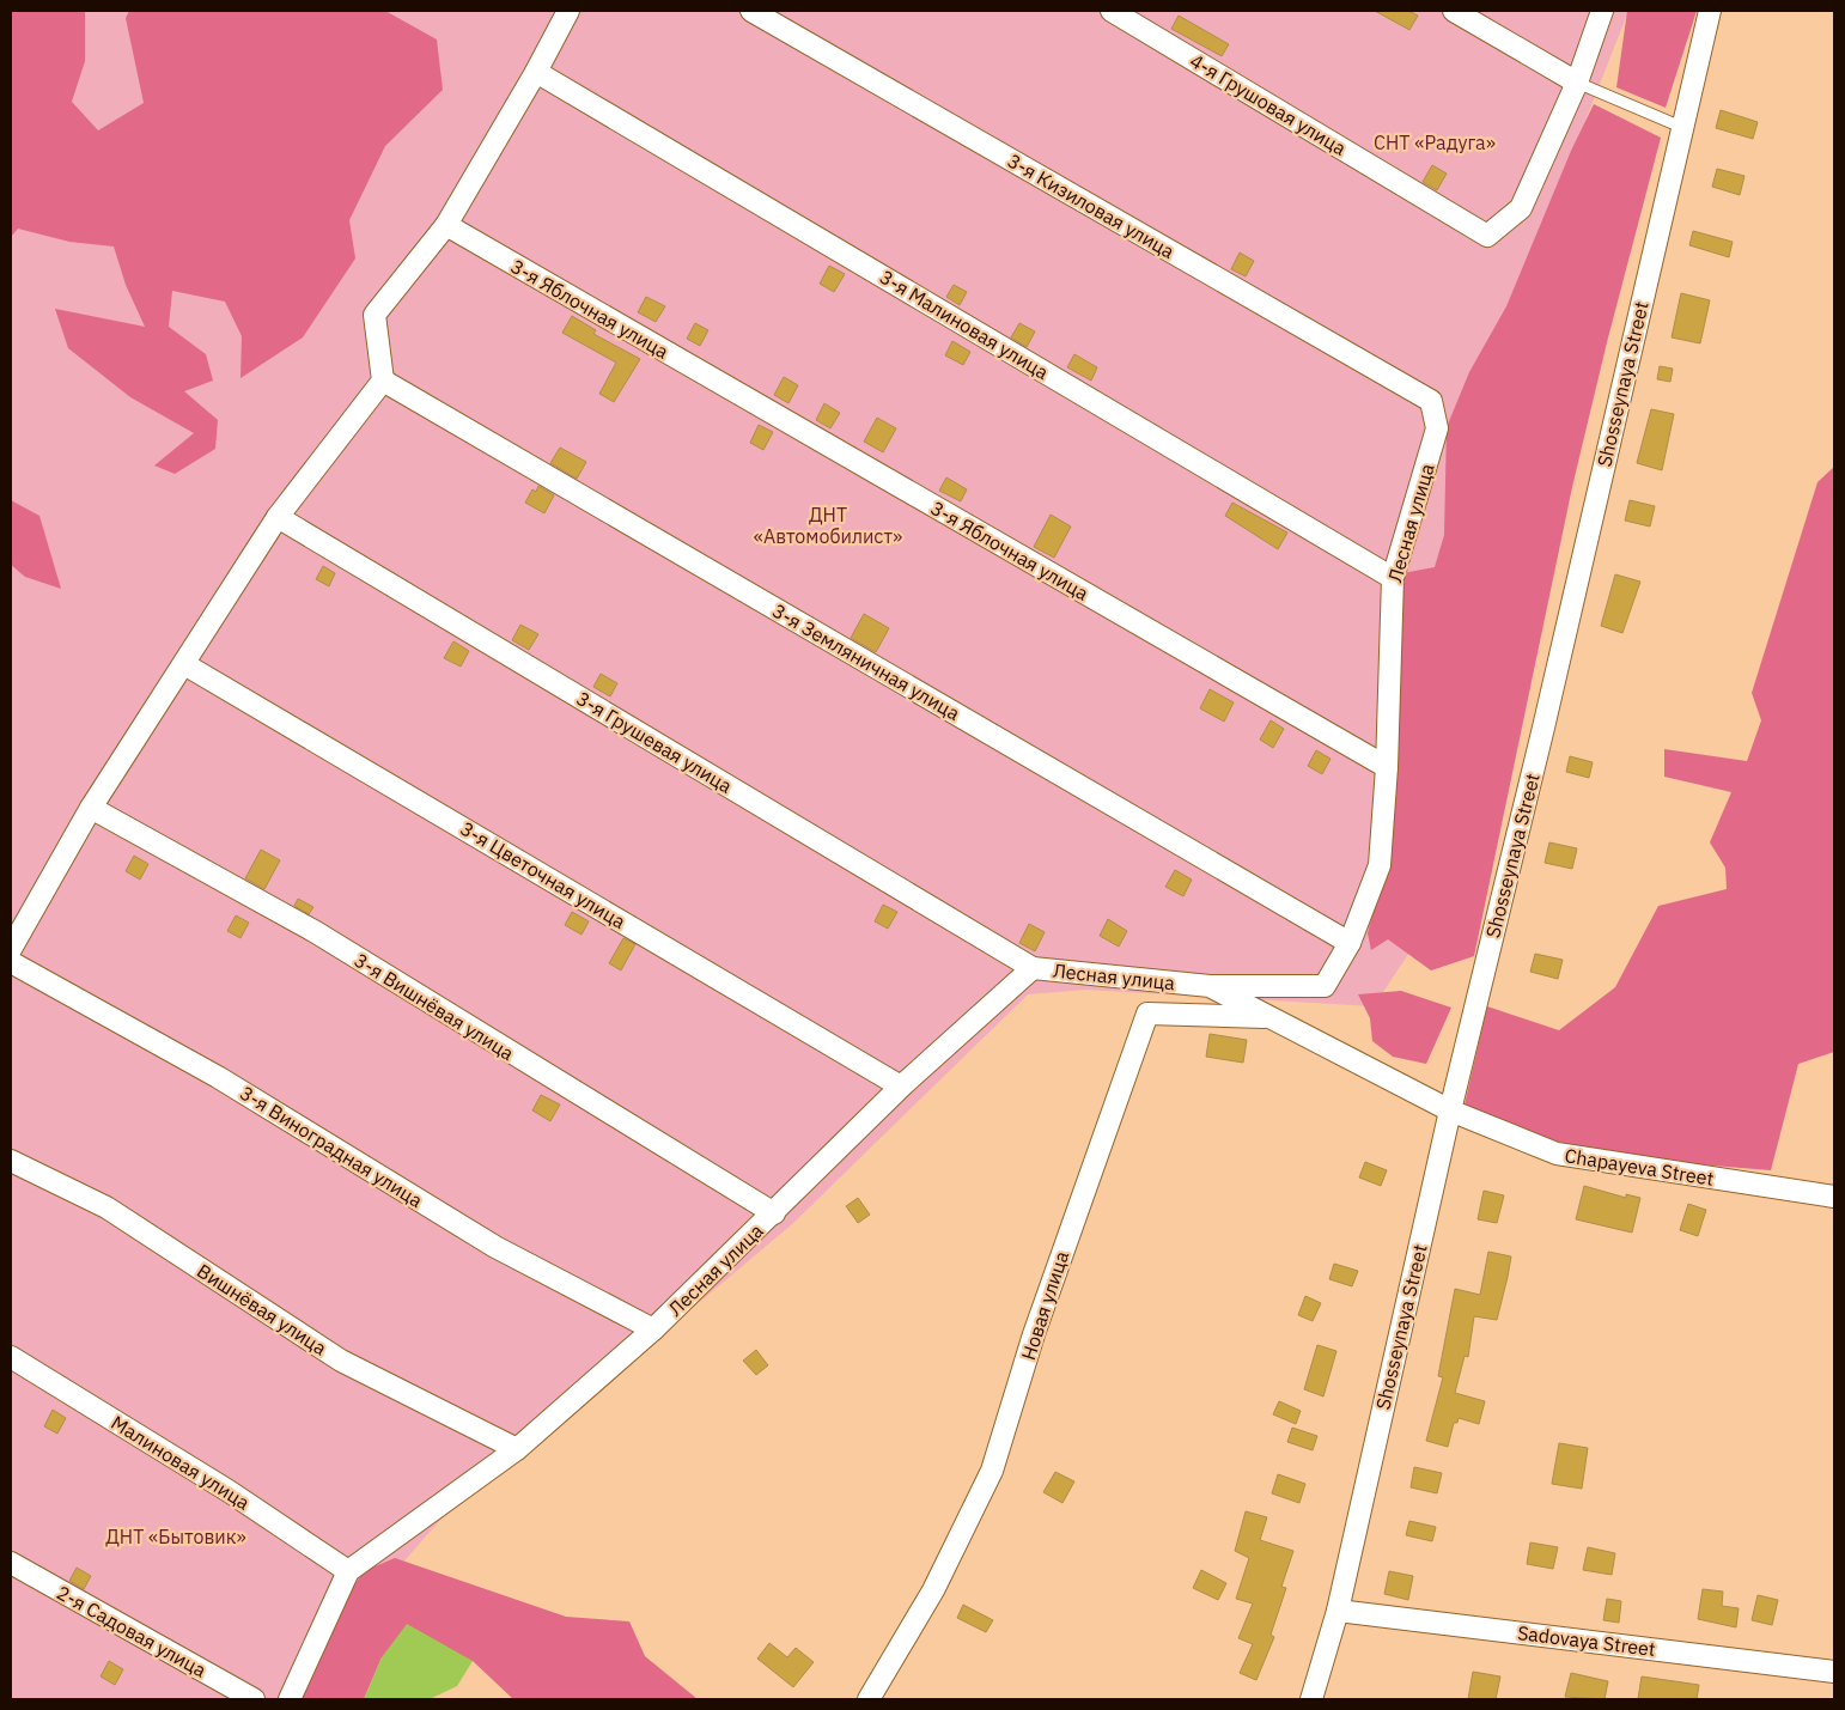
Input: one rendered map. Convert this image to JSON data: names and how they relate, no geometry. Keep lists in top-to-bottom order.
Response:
{
  "streets": {
    "street": [
      "4-я Грушовая улица",
      "3-я Кизиловая улица",
      "3-я Яблочная улица",
      "3-я Малиновая улица",
      "Shosseynaya Street",
      "Лесная улица",
      "3-я Земляничная улица",
      "3-я Грушевая улица",
      "3-я Цветочная улица",
      "3-я Вишнёвая улица",
      "3-я Виноградная улица",
      "Chapayeva Street",
      "Новая улица",
      "Вишнёвая улица",
      "Малиновая улица",
      "2-я Садовая улица",
      "Sadovaya Street"
    ]
  },
  "crossings": [
    ["3-я Кизиловая улица", "Лесная улица"],
    ["3-я Яблочная улица", "Лесная улица"],
    ["3-я Малиновая улица", "Лесная улица"],
    ["Shosseynaya Street", "Лесная улица"],
    ["Shosseynaya Street", "Chapayeva Street"],
    ["Shosseynaya Street", "Sadovaya Street"],
    ["Лесная улица", "3-я Земляничная улица"],
    ["Лесная улица", "3-я Грушевая улица"],
    ["Лесная улица", "3-я Цветочная улица"],
    ["Лесная улица", "3-я Вишнёвая улица"],
    ["Лесная улица", "3-я Виноградная улица"],
    ["Лесная улица", "Chapayeva Street"],
    ["Лесная улица", "Новая улица"],
    ["Лесная улица", "Вишнёвая улица"],
    ["Лесная улица", "Малиновая улица"]
  ],
  "parks": ["СНТ «Радуга»", "ДНТ «Автомобилист»", "ДНТ «Бытовик»"]
}
